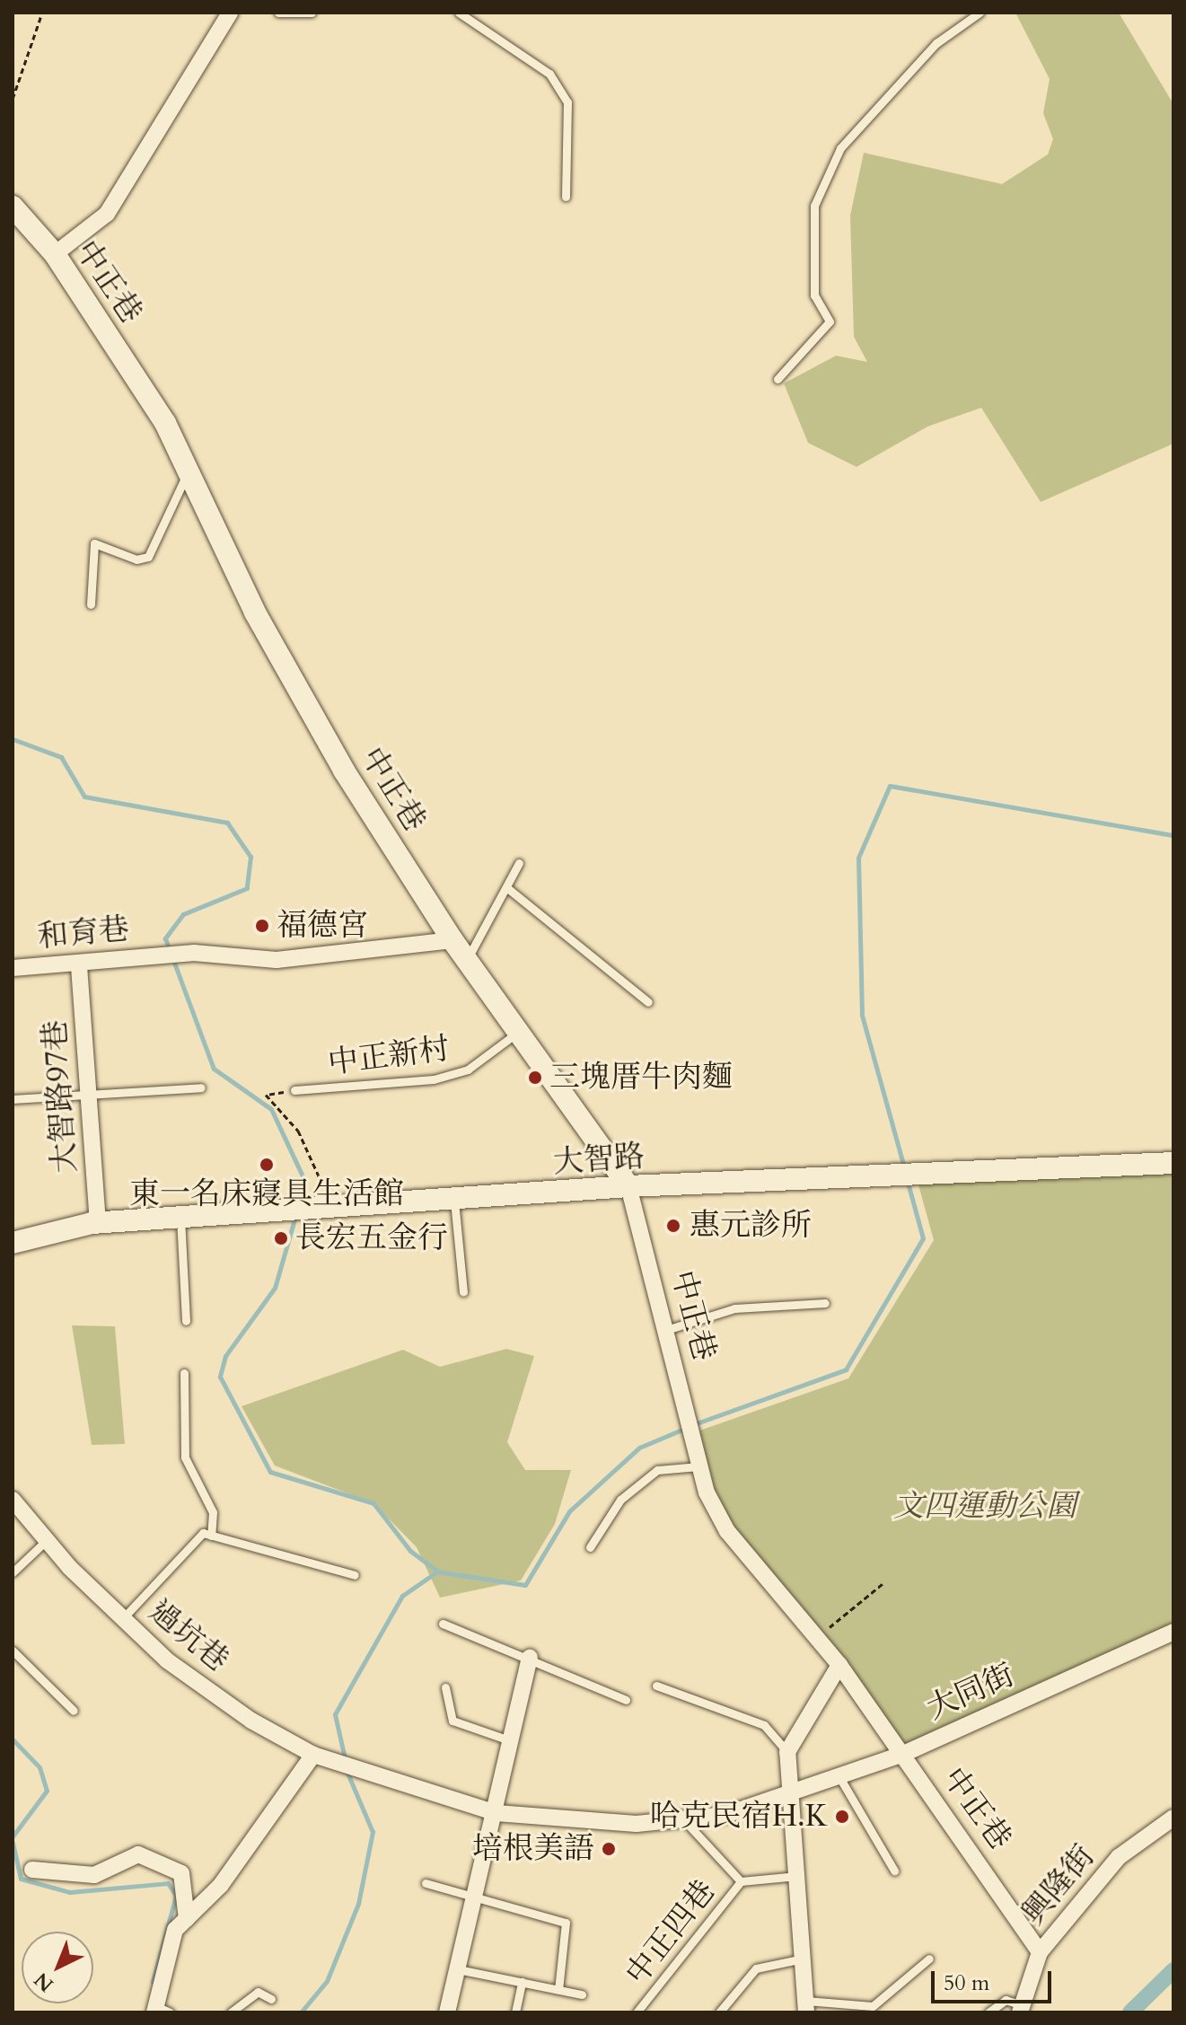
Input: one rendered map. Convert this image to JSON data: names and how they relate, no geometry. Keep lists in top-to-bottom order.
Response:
{
  "streets": {
    "street": [
      "中正巷",
      "和育巷",
      "大智路97巷",
      "大智路",
      "過坑巷",
      "大同街",
      "興隆街"
    ],
    "lane": ["中正新村", "中正四巷"]
  },
  "crossings": [
    ["中正巷", "和育巷"],
    ["中正巷", "中正新村"],
    ["中正巷", "大智路"],
    ["中正巷", "大同街"],
    ["中正巷", "興隆街"],
    ["和育巷", "大智路97巷"]
  ],
  "parks": ["文四運動公園"],
  "places": [
    "福德宮",
    "三塊厝牛肉麵",
    "東一名床寢具生活館",
    "惠元診所",
    "長宏五金行",
    "哈克民宿H.K",
    "培根美語"
  ],
  "scale_bar": "50 m",
  "north": "bottom left"
}
